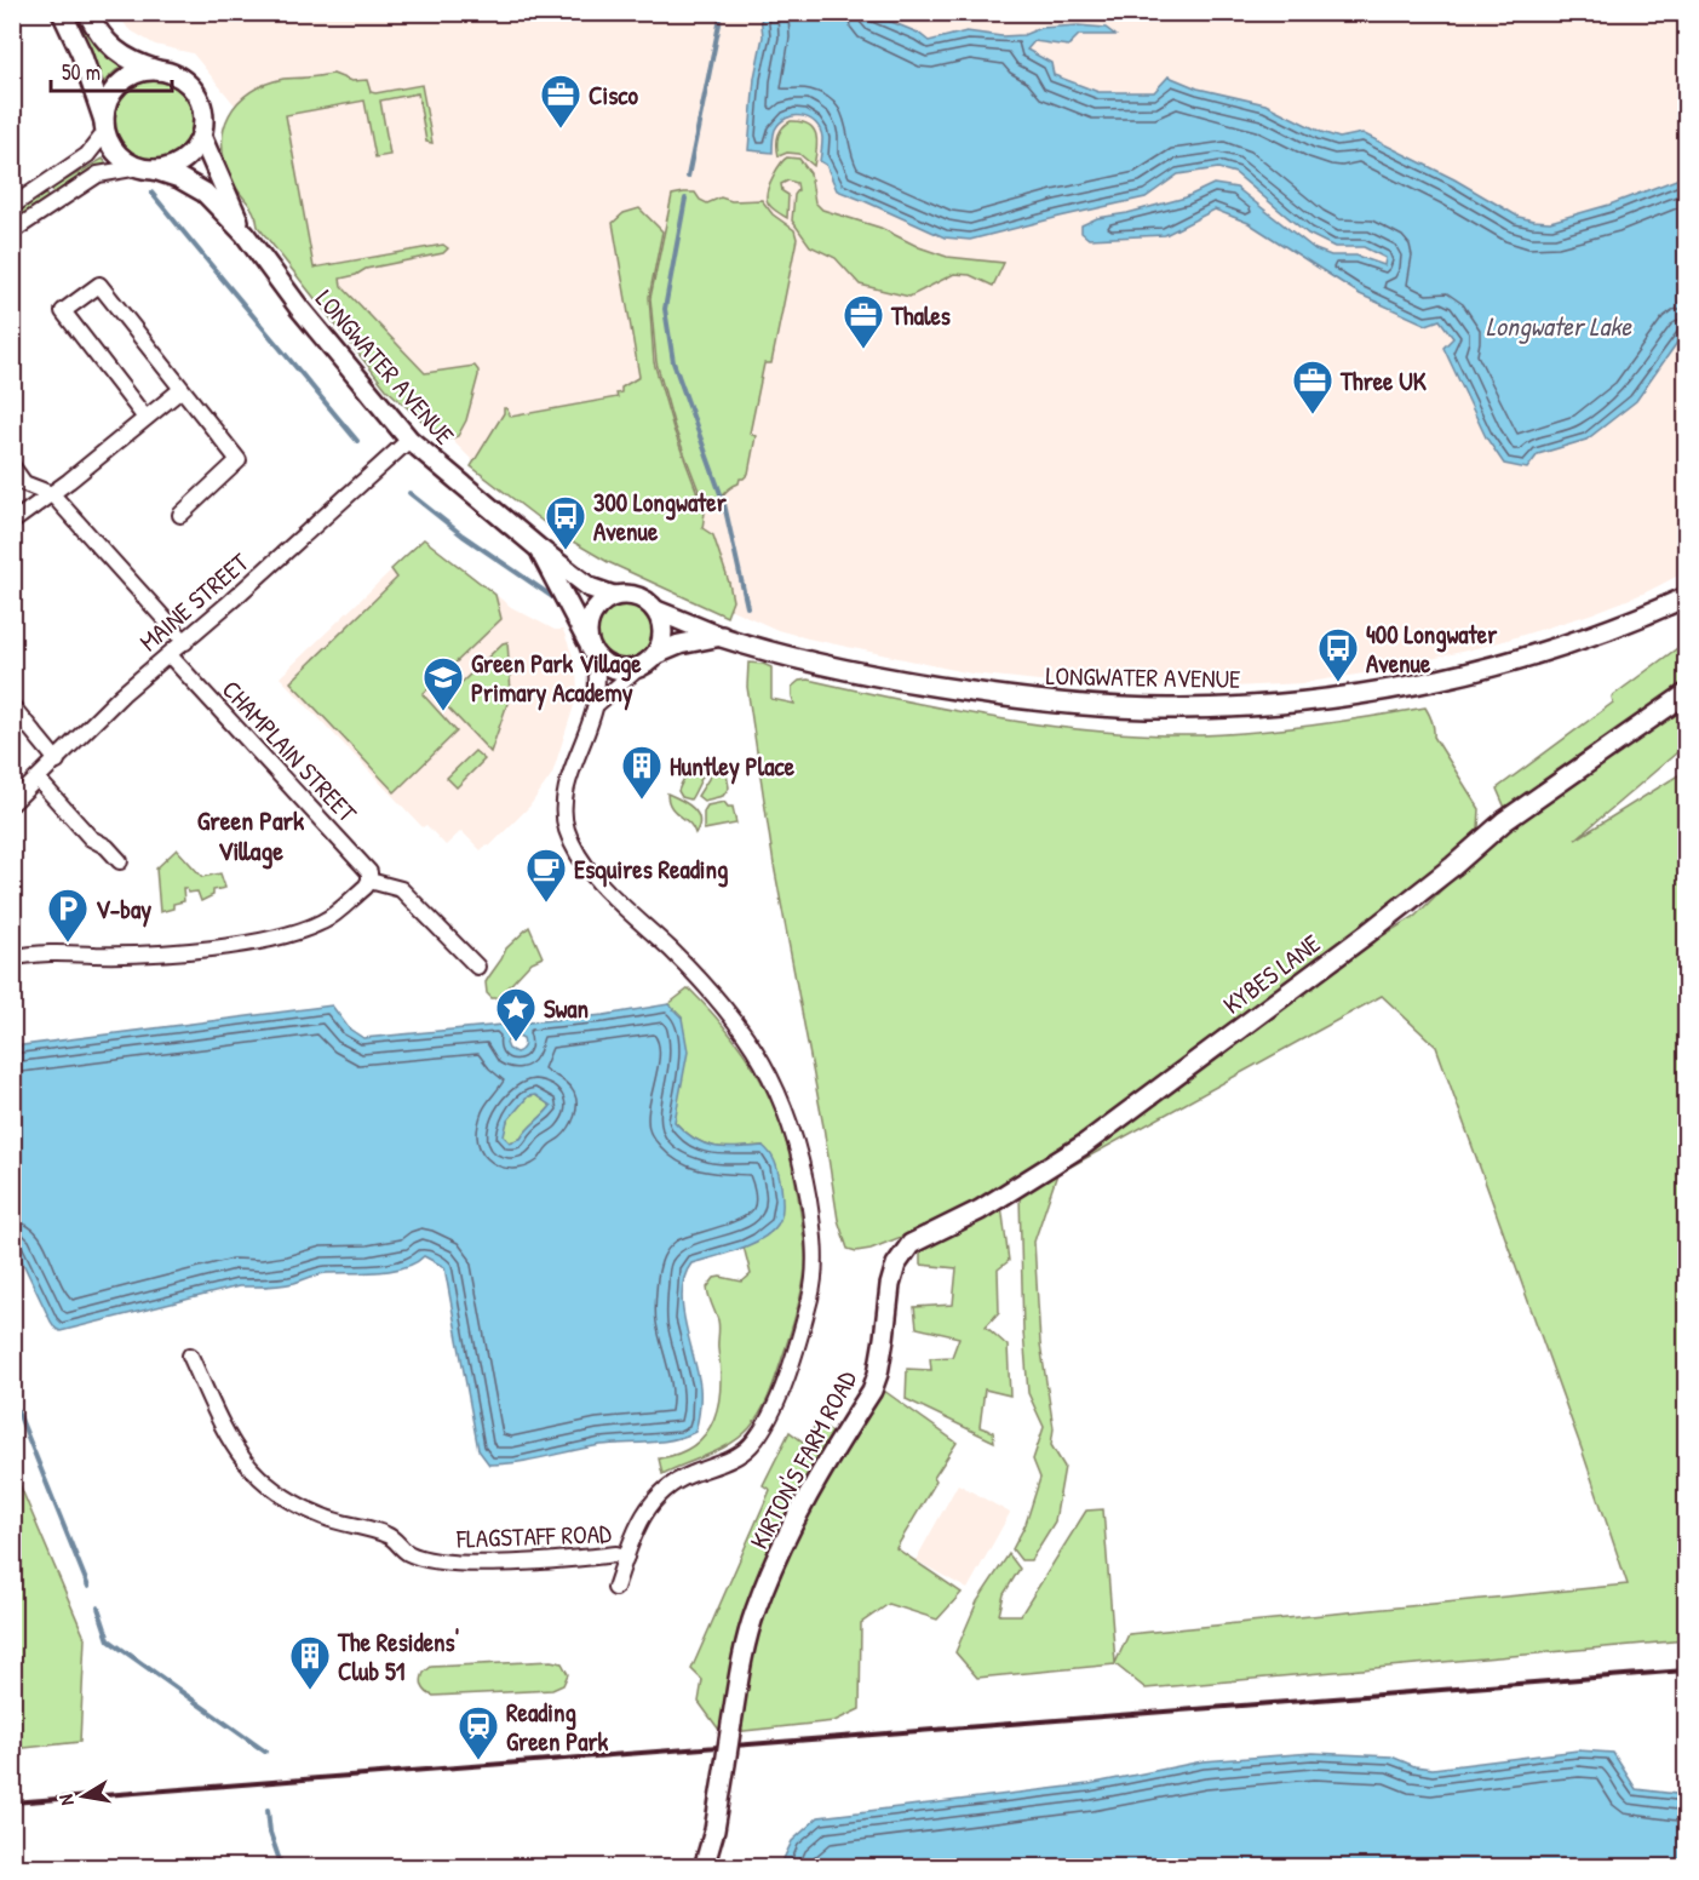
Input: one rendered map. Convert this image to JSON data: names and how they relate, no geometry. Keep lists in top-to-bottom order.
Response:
{
  "streets": {
    "street": [
      "LONGWATER AVENUE",
      "MAINE STREET",
      "CHAMPLAIN STREET",
      "KYBES LANE",
      "KIRTON'S FARM ROAD",
      "FLAGSTAFF ROAD"
    ]
  },
  "crossings": [
    ["LONGWATER AVENUE", "MAINE STREET"],
    ["LONGWATER AVENUE", "FLAGSTAFF ROAD"],
    ["MAINE STREET", "CHAMPLAIN STREET"],
    ["KYBES LANE", "KIRTON'S FARM ROAD"]
  ],
  "districts": ["Green Park Village"],
  "water": ["Longwater Lake"],
  "places": {
    "office": ["Cisco", "Thales", "Three UK"],
    "bus stop": ["300 Longwater Avenue", "400 Longwater Avenue"],
    "school or university": ["Green Park Village Primary Academy"],
    "building": ["Huntley Place", "The Residens' Club 51"],
    "cafe": ["Esquires Reading"],
    "parking": ["V-bay"],
    "place": ["Swan"],
    "station": ["Reading Green Park"]
  },
  "scale_bar": "50 m",
  "north": "left"
}
